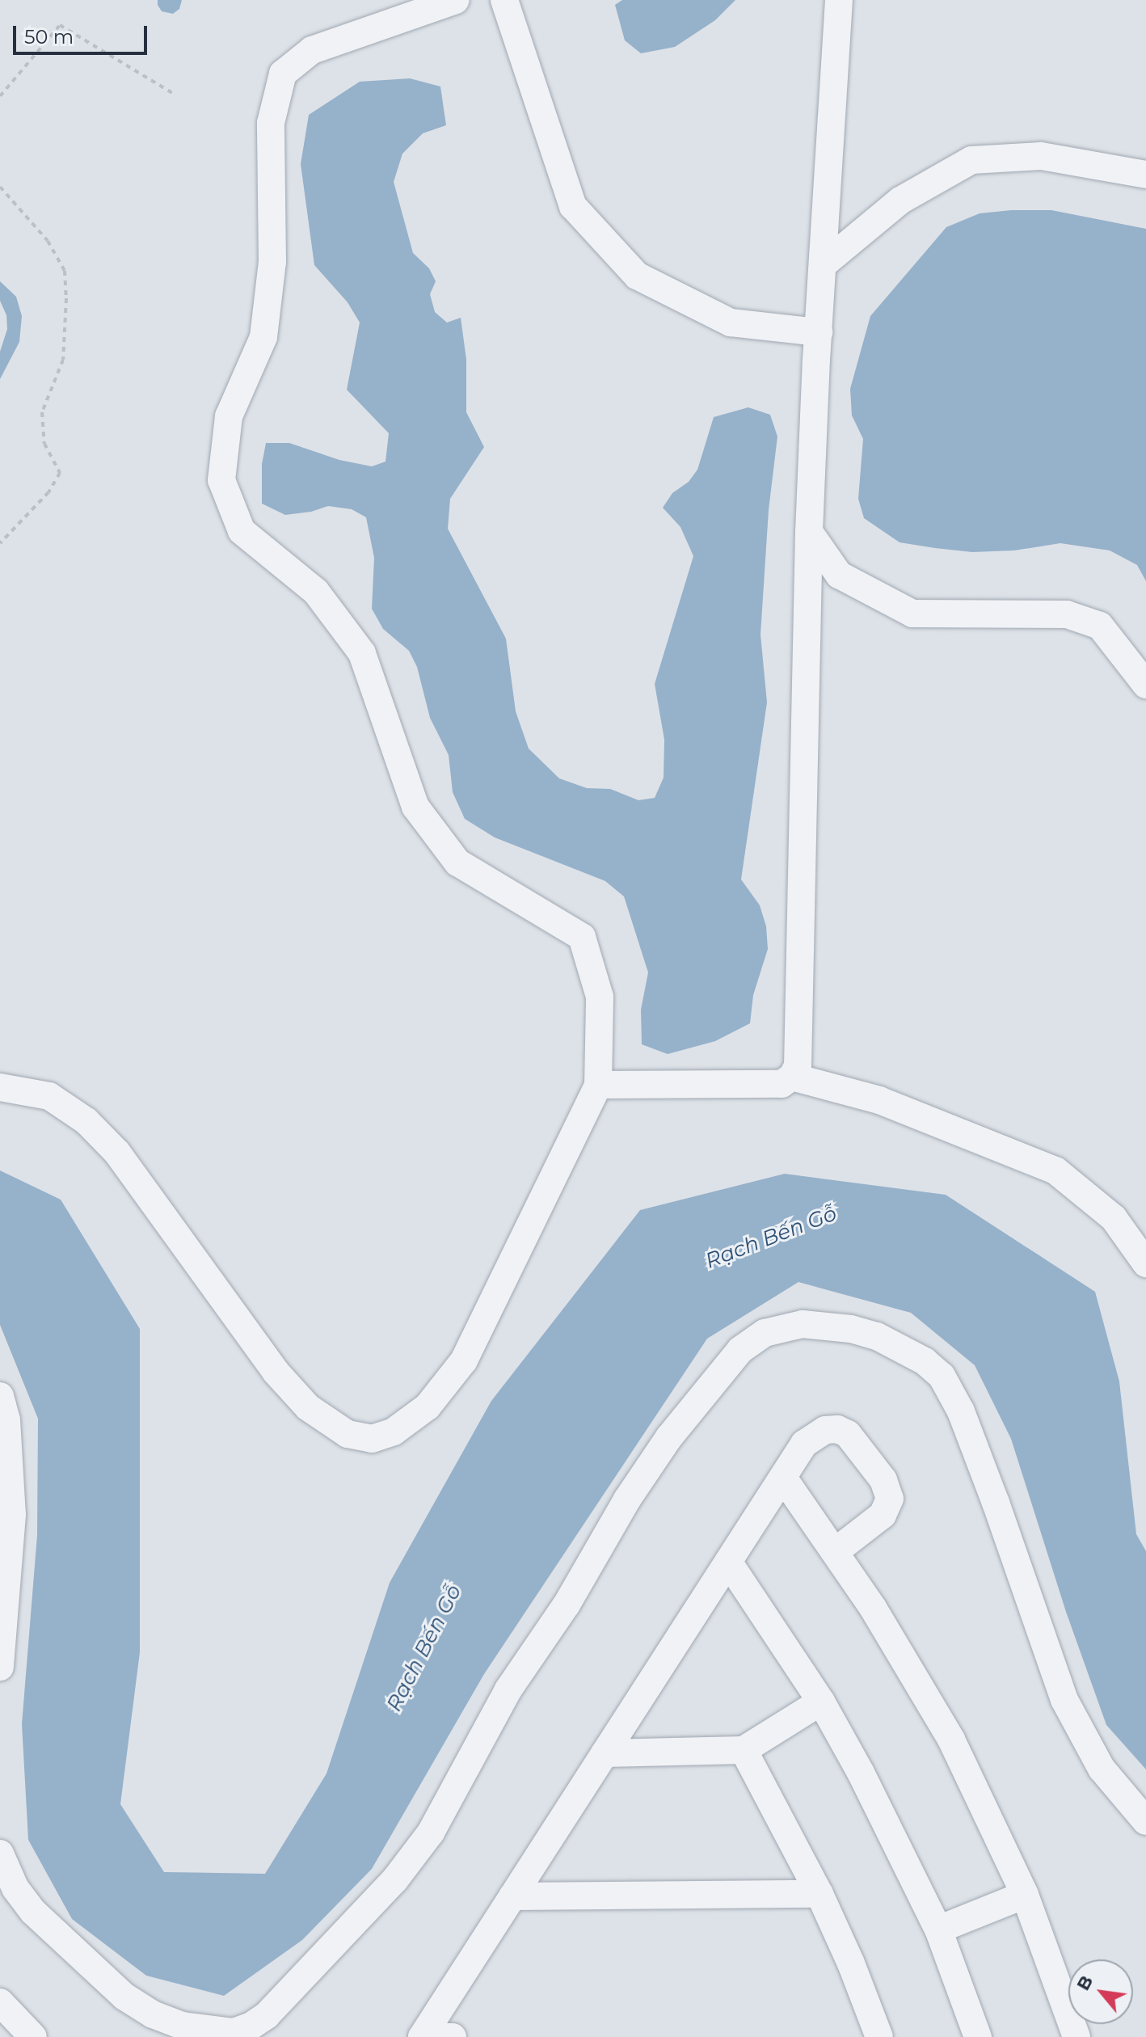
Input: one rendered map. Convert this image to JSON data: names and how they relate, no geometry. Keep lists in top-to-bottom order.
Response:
{
  "water": ["Rạch Bến Gỗ"],
  "scale_bar": "50 m",
  "north": "top left"
}
